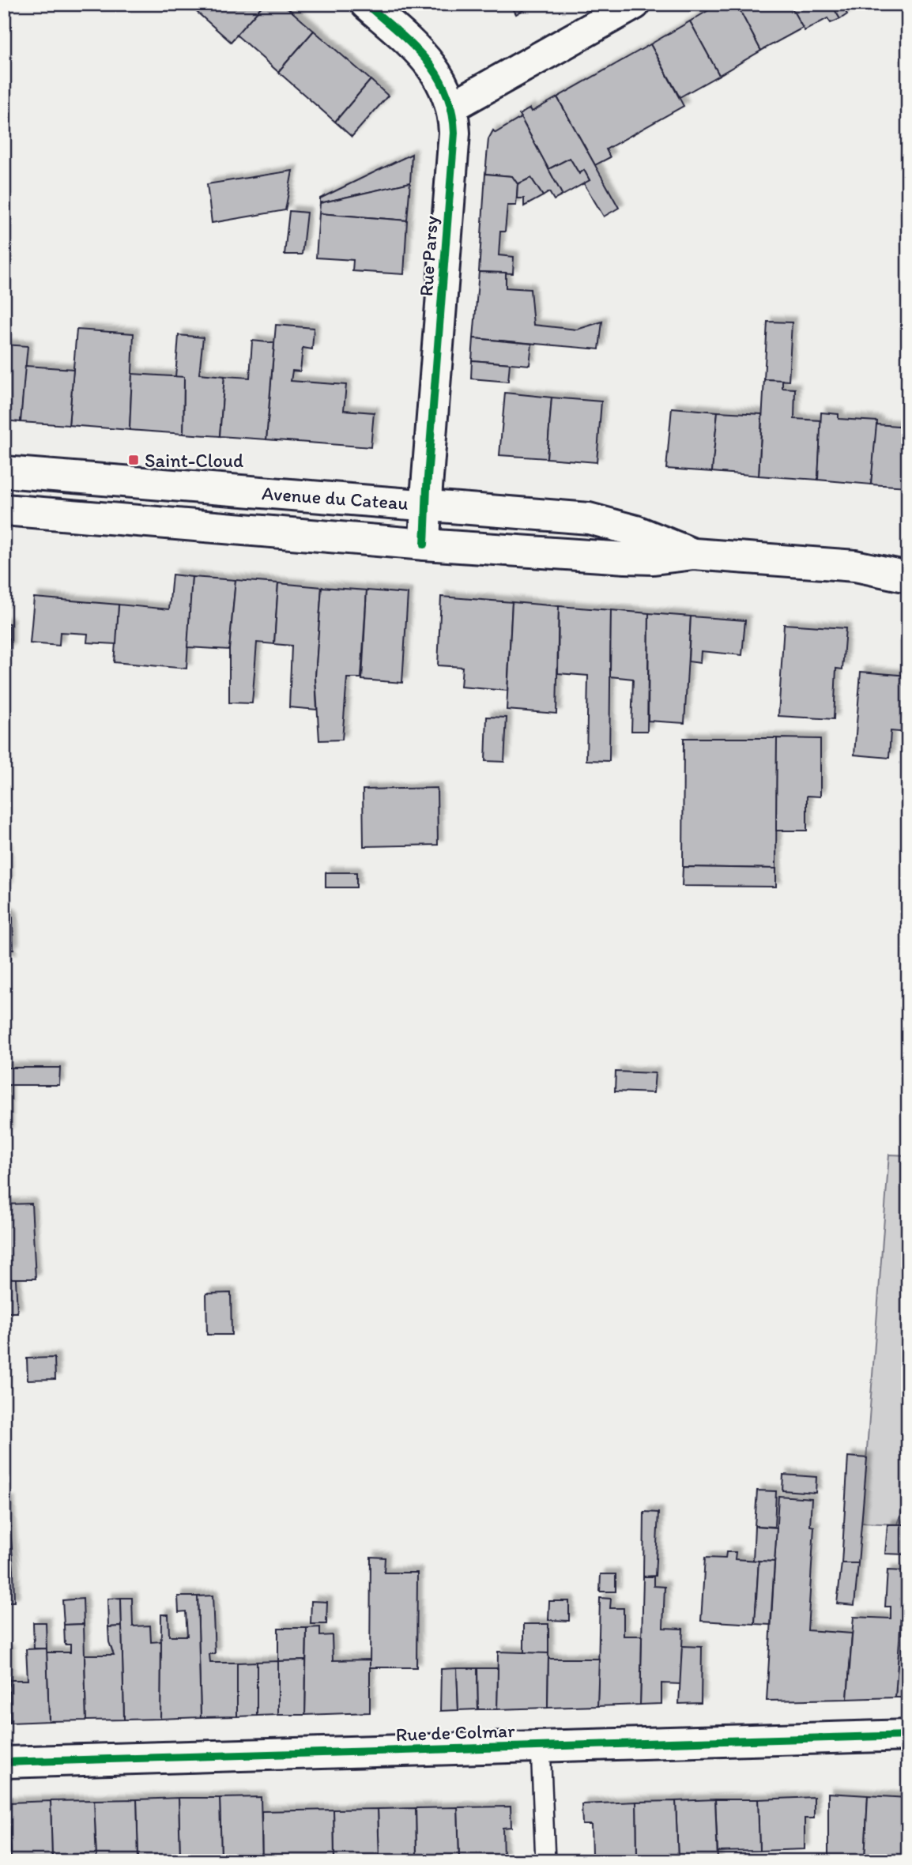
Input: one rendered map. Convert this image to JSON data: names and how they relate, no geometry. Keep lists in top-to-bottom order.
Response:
{
  "streets": {
    "street": ["Rue Parsy", "Avenue du Cateau", "Rue de Colmar"]
  },
  "crossings": [
    ["Rue Parsy", "Avenue du Cateau"]
  ],
  "places": {
    "transit": ["Saint-Cloud"]
  }
}
